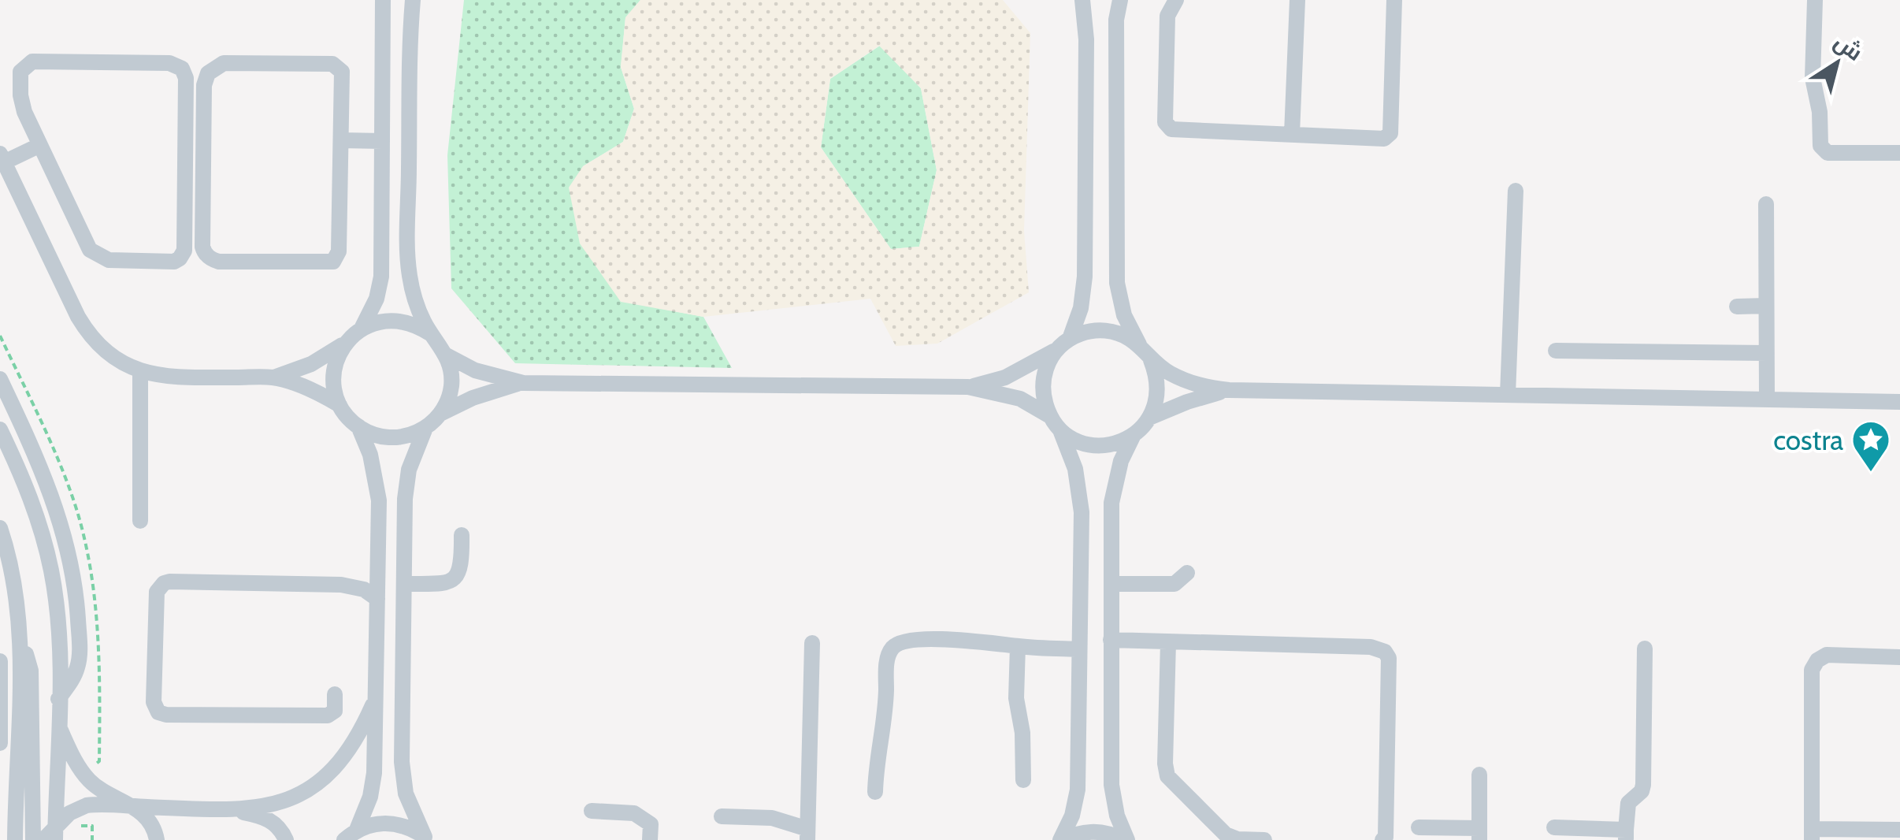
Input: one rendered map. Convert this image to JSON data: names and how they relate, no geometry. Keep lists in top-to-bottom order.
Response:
{
  "places": {
    "place": ["costra"]
  },
  "north": "top right"
}
